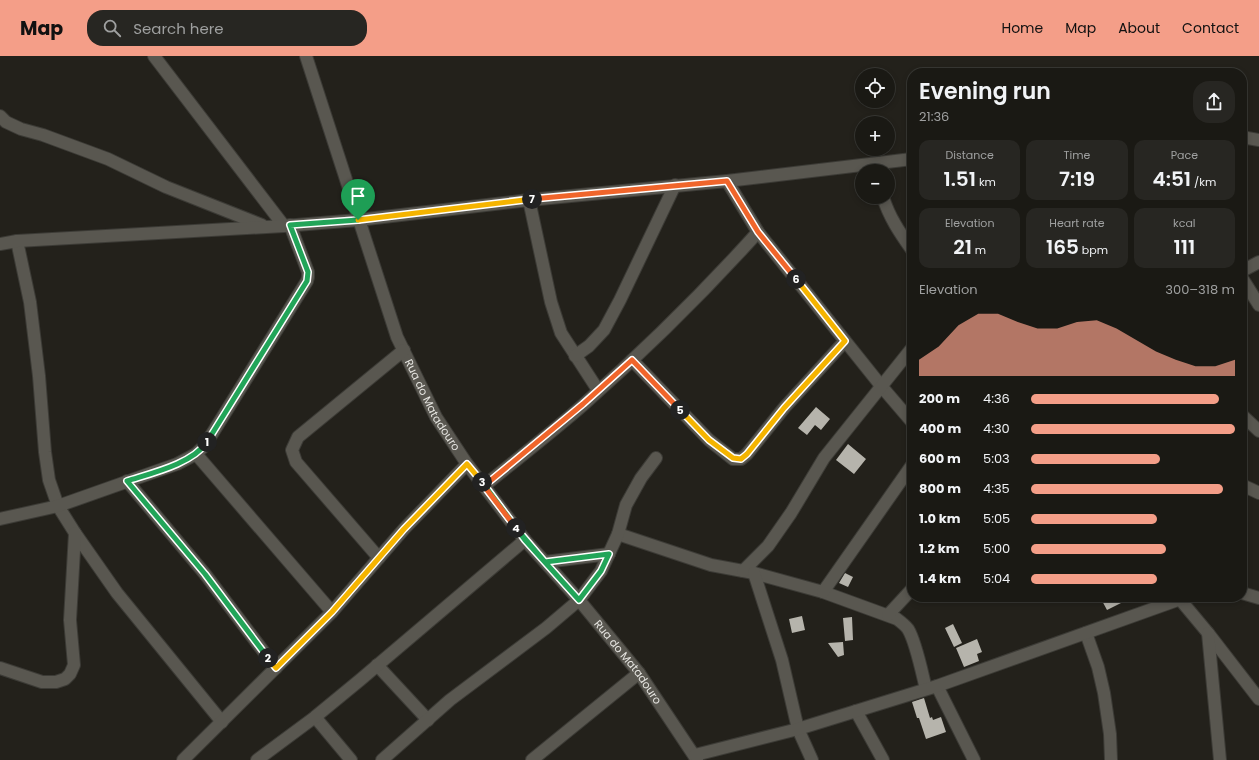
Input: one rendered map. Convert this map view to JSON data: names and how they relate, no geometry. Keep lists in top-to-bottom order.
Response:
{
  "streets": {
    "street": ["Rua do Matadouro"]
  },
  "page": {
    "header": "Map",
    "search": "Search here",
    "nav": [
      "Home",
      "Map",
      "About",
      "Contact"
    ],
    "map_buttons": ["+", "−"],
    "heading": ["Evening run", "21:36"],
    "stats": [
      ["Distance", "1.51 km"],
      ["Time", "7:19"],
      ["Pace", "4:51 /km"],
      ["Elevation", "21 m"],
      ["Heart rate", "165 bpm"],
      ["kcal", "111"]
    ],
    "pins": [
      "7",
      "6",
      "5",
      "1",
      "3",
      "4",
      "2"
    ],
    "chart": ["Elevation", "300–318 m"],
    "list": [
      {
        "name": "200 m",
        "note": "4:36"
      },
      {
        "name": "400 m",
        "note": "4:30"
      },
      {
        "name": "600 m",
        "note": "5:03"
      },
      {
        "name": "800 m",
        "note": "4:35"
      },
      {
        "name": "1.0 km",
        "note": "5:05"
      },
      {
        "name": "1.2 km",
        "note": "5:00"
      },
      {
        "name": "1.4 km",
        "note": "5:04"
      }
    ]
  }
}
